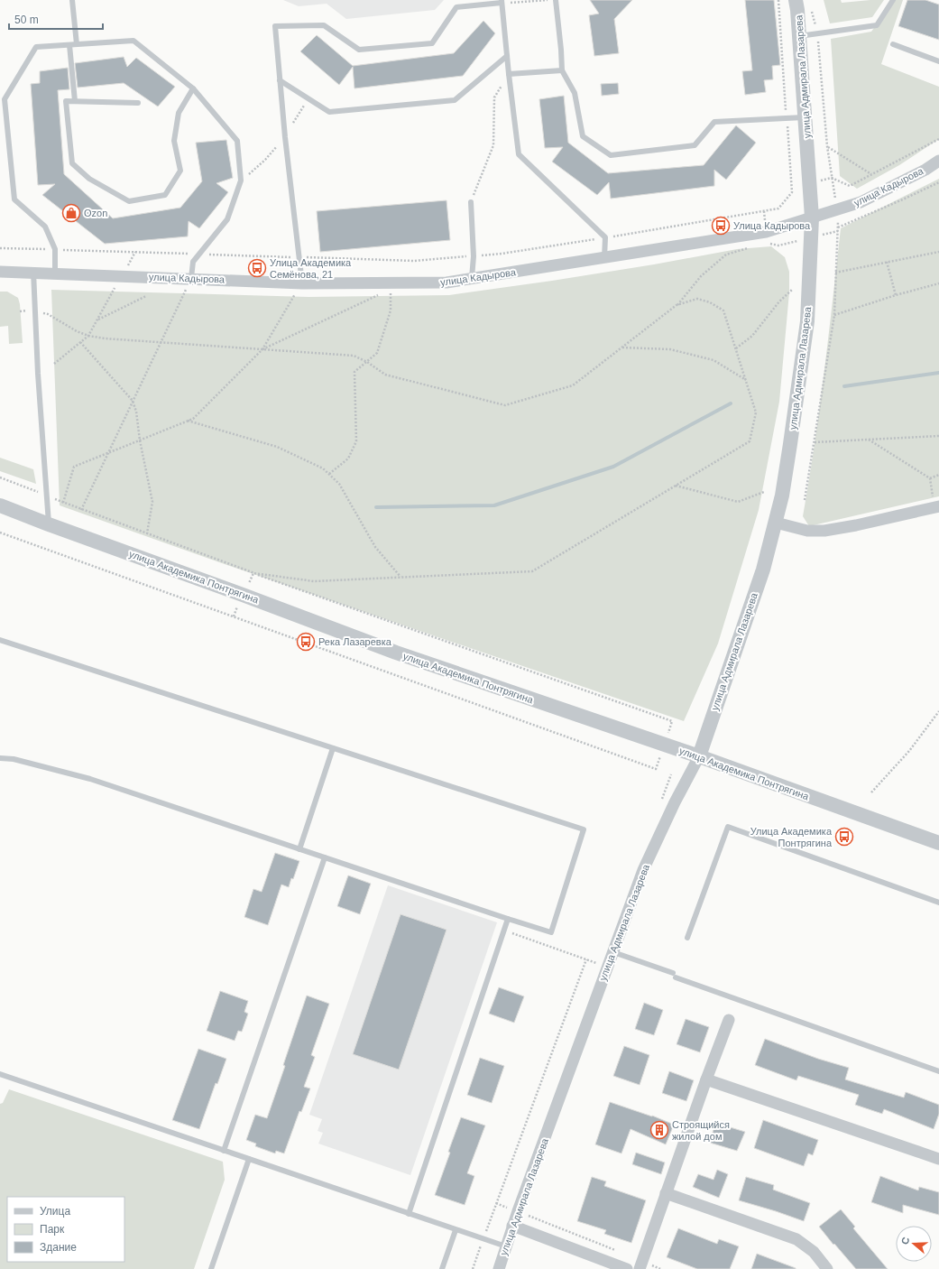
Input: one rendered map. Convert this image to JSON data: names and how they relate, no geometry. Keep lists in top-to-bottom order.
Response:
{
  "streets": {
    "street": ["улица Адмирала Лазарева", "улица Кадырова", "улица Академика Понтрягина"]
  },
  "crossings": [
    ["улица Адмирала Лазарева", "улица Кадырова"],
    ["улица Адмирала Лазарева", "улица Академика Понтрягина"]
  ],
  "places": {
    "shop": ["Ozon"],
    "bus stop": [
      "Улица Кадырова",
      "Улица Академика Семёнова, 21",
      "Река Лазаревка",
      "Улица Академика Понтрягина"
    ],
    "building": ["Строящийся жилой дом"]
  },
  "legend": ["Улица", "Парк", "Здание"],
  "scale_bar": "50 m",
  "north": "left"
}
